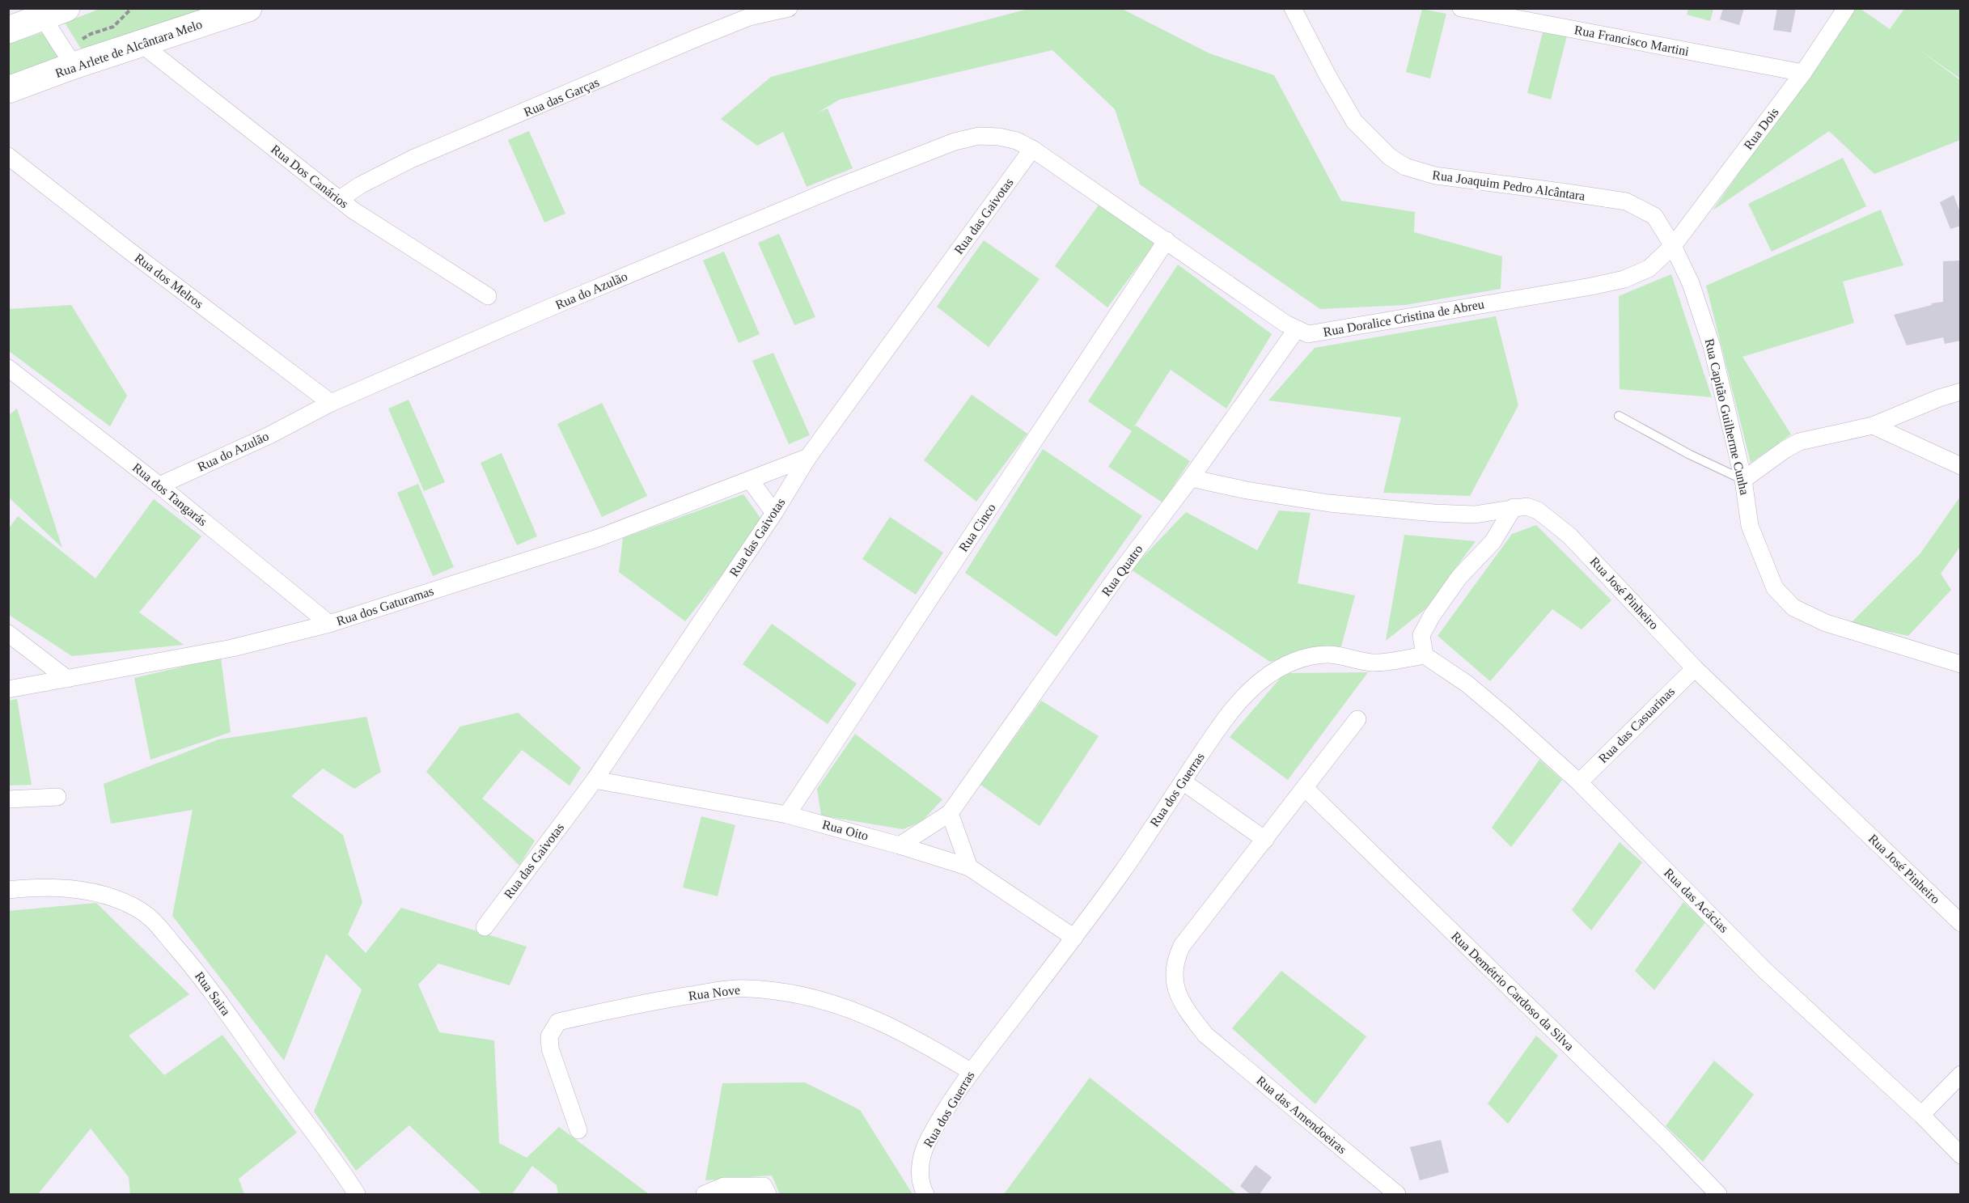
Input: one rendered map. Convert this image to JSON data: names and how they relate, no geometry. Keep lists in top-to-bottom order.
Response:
{
  "streets": {
    "main road": ["Rua Arlete de Alcântara Melo"],
    "street": [
      "Rua Francisco Martini",
      "Rua das Garças",
      "Rua Dois",
      "Rua Dos Canários",
      "Rua Joaquim Pedro Alcântara",
      "Rua das Gaivotas",
      "Rua dos Melros",
      "Rua do Azulão",
      "Rua Doralice Cristina de Abreu",
      "Rua Capitão Guilherme Cunha",
      "Rua dos Tangarás",
      "Rua Cinco",
      "Rua Quatro",
      "Rua José Pinheiro",
      "Rua dos Gaturamas",
      "Rua das Casuarinas",
      "Rua dos Guerras",
      "Rua Oito",
      "Rua das Acácias",
      "Rua Demétrio Cardoso da Silva",
      "Rua Nove",
      "Rua Saira",
      "Rua das Amendoeiras"
    ]
  },
  "crossings": [
    ["Rua Francisco Martini", "Rua Dois"],
    ["Rua Arlete de Alcântara Melo", "Rua Dos Canários"],
    ["Rua das Garças", "Rua Dos Canários"],
    ["Rua Dois", "Rua Joaquim Pedro Alcântara"],
    ["Rua Dois", "Rua Doralice Cristina de Abreu"],
    ["Rua Dois", "Rua Capitão Guilherme Cunha"],
    ["Rua Joaquim Pedro Alcântara", "Rua Doralice Cristina de Abreu"],
    ["Rua Joaquim Pedro Alcântara", "Rua Capitão Guilherme Cunha"],
    ["Rua das Gaivotas", "Rua do Azulão"],
    ["Rua das Gaivotas", "Rua Doralice Cristina de Abreu"],
    ["Rua das Gaivotas", "Rua dos Gaturamas"],
    ["Rua das Gaivotas", "Rua Oito"],
    ["Rua dos Melros", "Rua do Azulão"],
    ["Rua do Azulão", "Rua Doralice Cristina de Abreu"],
    ["Rua do Azulão", "Rua dos Tangarás"],
    ["Rua Doralice Cristina de Abreu", "Rua Capitão Guilherme Cunha"],
    ["Rua Doralice Cristina de Abreu", "Rua Cinco"],
    ["Rua Doralice Cristina de Abreu", "Rua Quatro"],
    ["Rua dos Tangarás", "Rua dos Gaturamas"],
    ["Rua Cinco", "Rua Oito"],
    ["Rua Quatro", "Rua José Pinheiro"],
    ["Rua Quatro", "Rua Oito"],
    ["Rua José Pinheiro", "Rua das Casuarinas"],
    ["Rua das Casuarinas", "Rua das Acácias"],
    ["Rua dos Guerras", "Rua Oito"],
    ["Rua dos Guerras", "Rua das Acácias"],
    ["Rua dos Guerras", "Rua Nove"],
    ["Rua Demétrio Cardoso da Silva", "Rua das Amendoeiras"]
  ]
}
